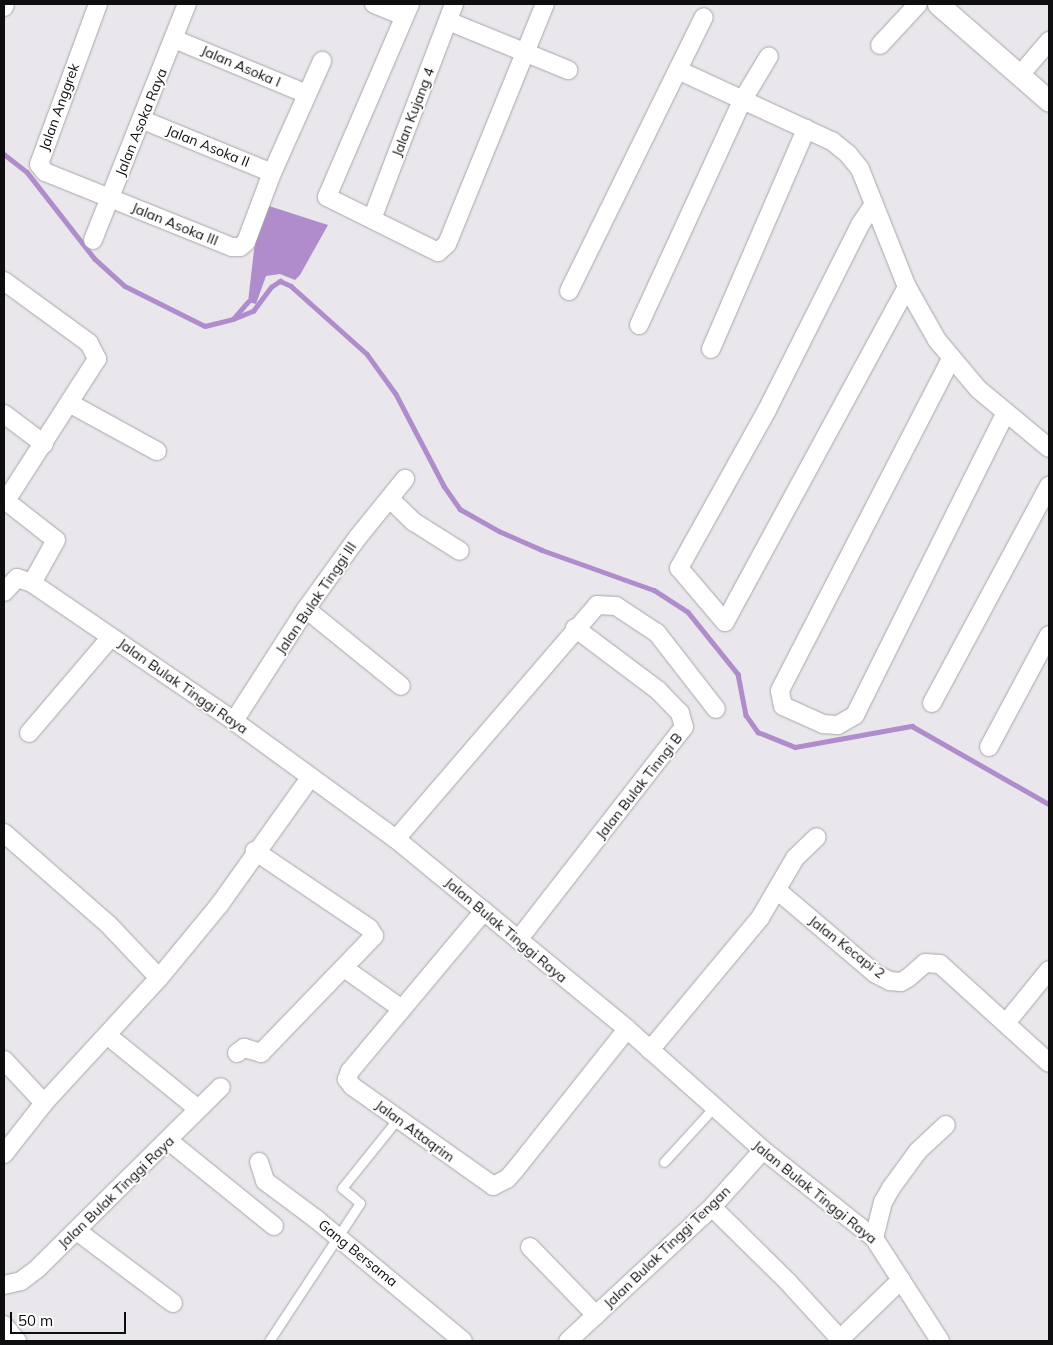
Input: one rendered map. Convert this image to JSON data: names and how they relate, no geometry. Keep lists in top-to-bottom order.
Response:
{
  "streets": {
    "street": [
      "Jalan Asoka I",
      "Jalan Anggrek",
      "Jalan Kujang 4",
      "Jalan Asoka Raya",
      "Jalan Asoka II",
      "Jalan Asoka III",
      "Jalan Bulak Tinggi III",
      "Jalan Bulak Tinggi Raya",
      "Jalan Bulak Tinngi B",
      "Jalan Kecapi 2",
      "Jalan Attaqrim",
      "Jalan Bulak Tinggi Tengan",
      "Gang Bersama"
    ]
  },
  "crossings": [
    ["Jalan Asoka I", "Jalan Asoka Raya"],
    ["Jalan Anggrek", "Jalan Asoka Raya"],
    ["Jalan Anggrek", "Jalan Asoka III"],
    ["Jalan Asoka Raya", "Jalan Asoka II"],
    ["Jalan Asoka Raya", "Jalan Asoka III"],
    ["Jalan Asoka II", "Jalan Asoka III"],
    ["Jalan Bulak Tinggi III", "Jalan Bulak Tinggi Raya"],
    ["Jalan Bulak Tinggi Raya", "Jalan Bulak Tinngi B"],
    ["Jalan Bulak Tinggi Raya", "Jalan Attaqrim"],
    ["Jalan Bulak Tinggi Raya", "Jalan Bulak Tinggi Tengan"]
  ],
  "scale_bar": "50 m"
}
